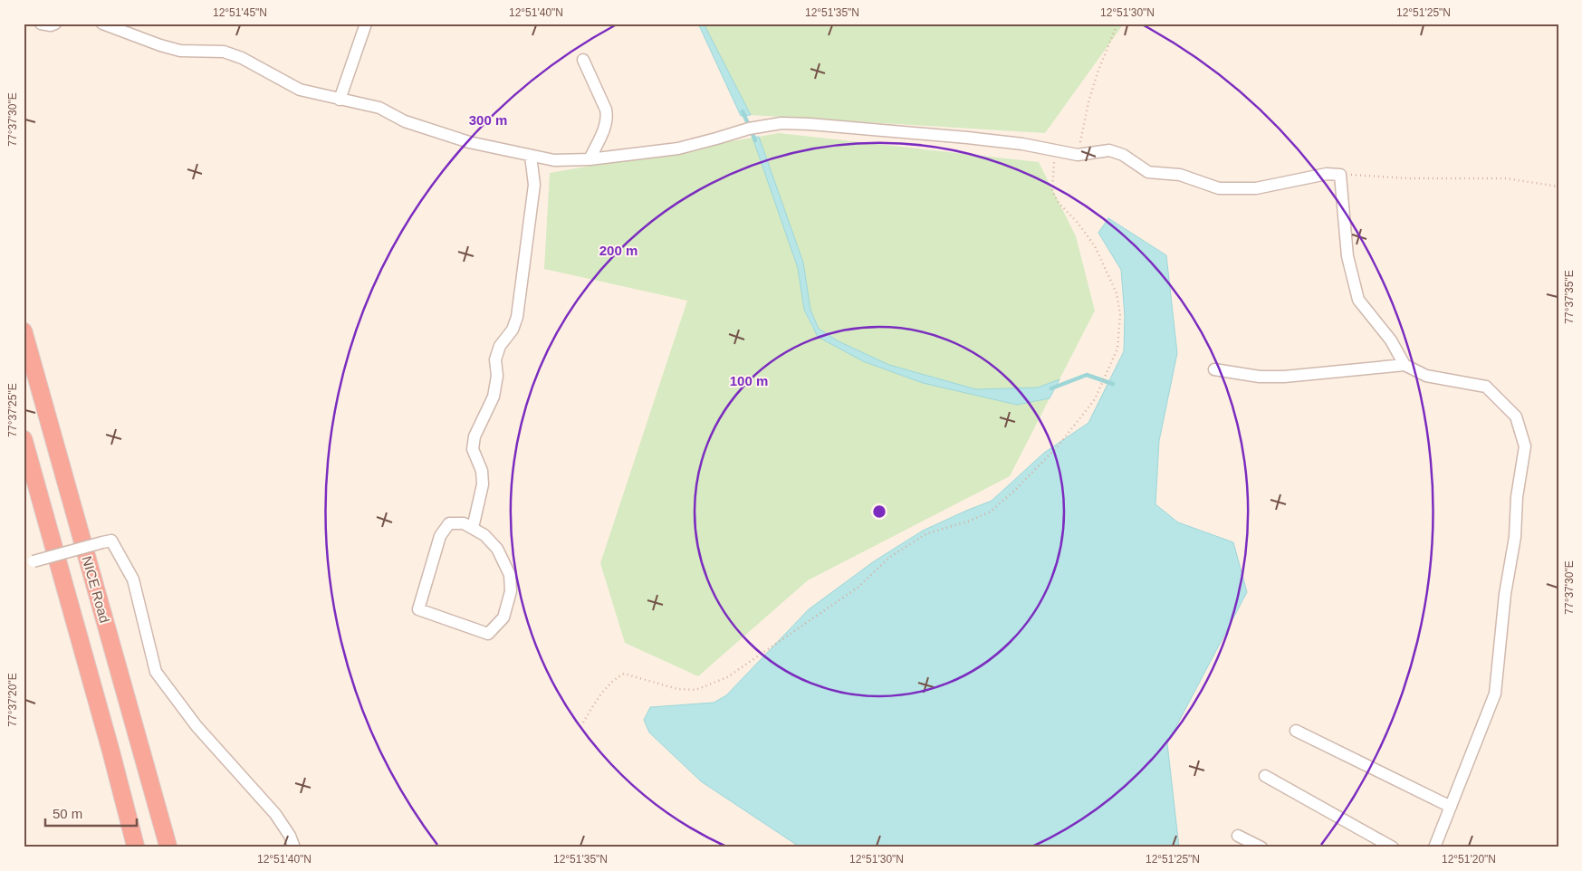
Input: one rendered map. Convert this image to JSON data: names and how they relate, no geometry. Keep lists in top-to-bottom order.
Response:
{
  "streets": {
    "highway": ["NICE Road"]
  },
  "scale_bar": "50 m",
  "coordinates": [
    "12°51'45\"N",
    "12°51'40\"N",
    "12°51'35\"N",
    "12°51'30\"N",
    "12°51'25\"N",
    "77°37'30\"E",
    "77°37'35\"E",
    "77°37'25\"E",
    "77°37'20\"E",
    "12°51'20\"N"
  ],
  "rings": ["300 m", "200 m", "100 m"]
}
